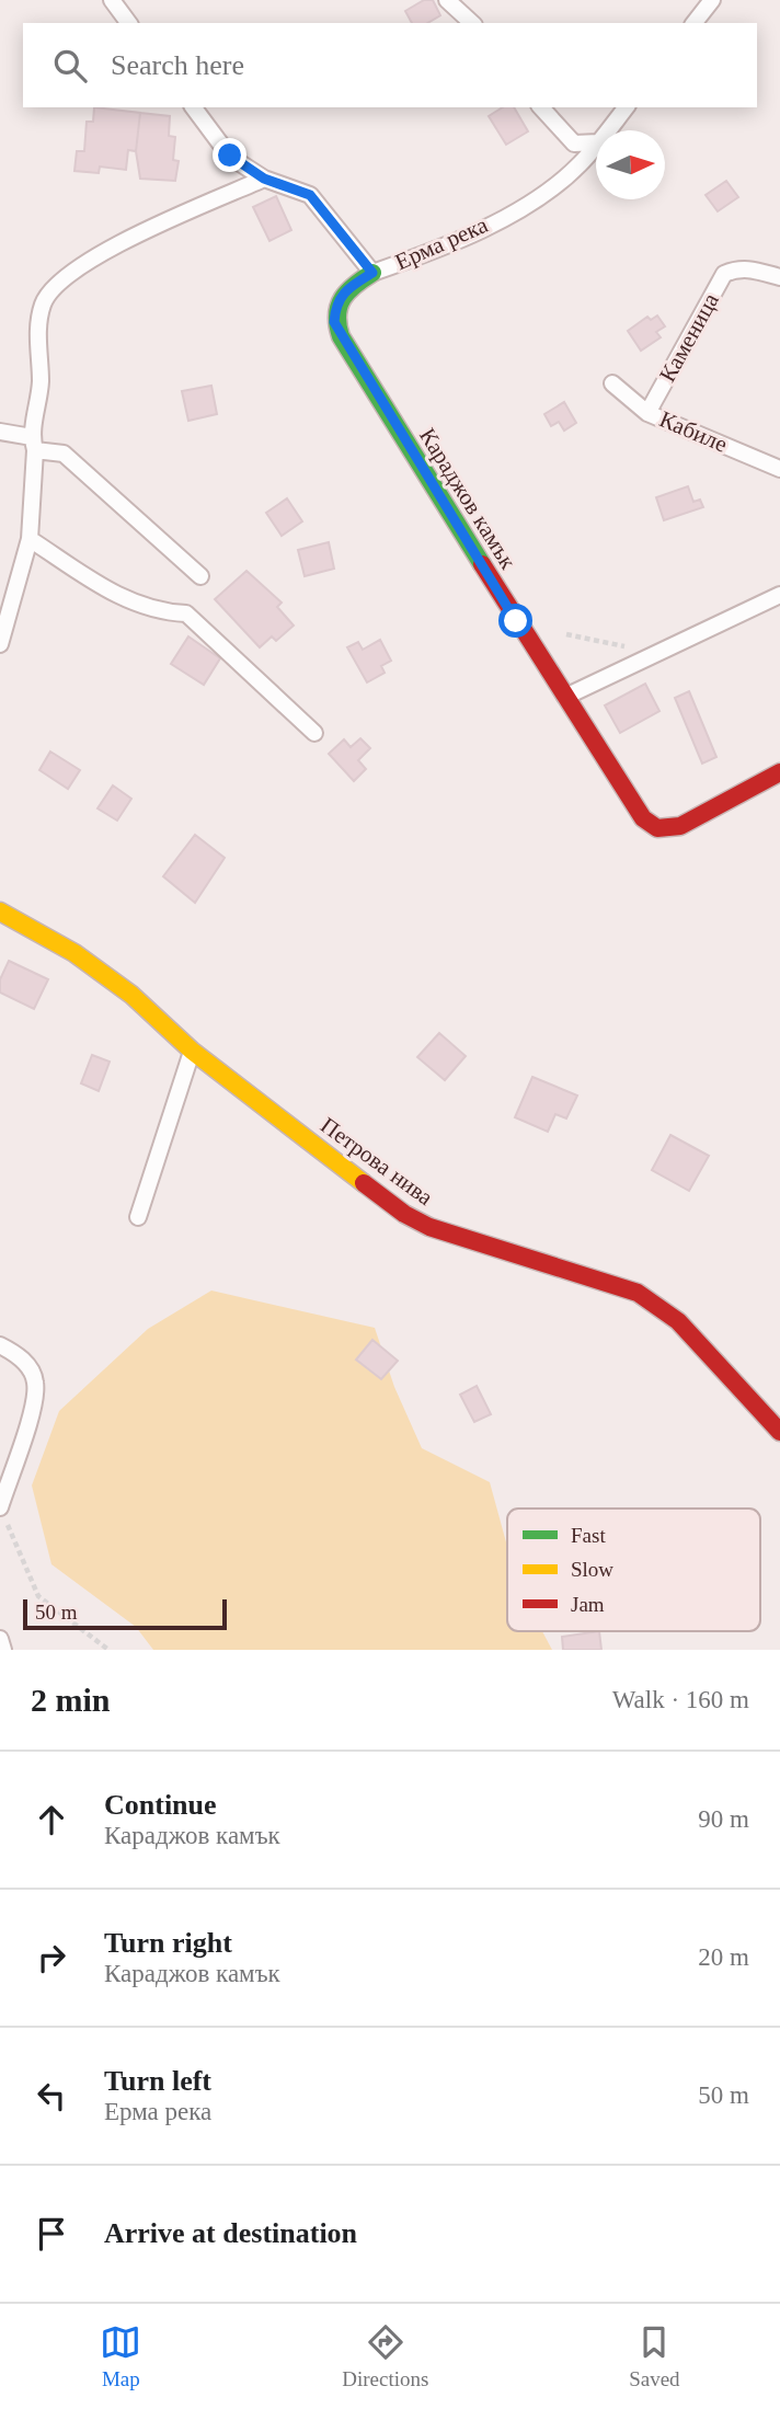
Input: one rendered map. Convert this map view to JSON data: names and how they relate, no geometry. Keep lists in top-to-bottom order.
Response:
{
  "streets": {
    "street": ["Караджов камък", "Петрова нива"],
    "lane": ["Ерма река", "Каменица", "Кабиле"]
  },
  "crossings": [
    ["Ерма река", "Караджов камък"],
    ["Каменица", "Кабиле"]
  ],
  "legend": ["Fast", "Slow", "Jam"],
  "scale_bar": "50 m",
  "north": "right",
  "page": {
    "search": "Search here",
    "scale": "50 m",
    "heading": ["2 min", "Walk · 160 m"],
    "list": [
      ["Continue", "Караджов камък", "90 m"],
      ["Turn right", "Караджов камък", "20 m"],
      ["Turn left", "Ерма река", "50 m"],
      "Arrive at destination"
    ],
    "nav": ["Map", "Directions", "Saved"]
  }
}
